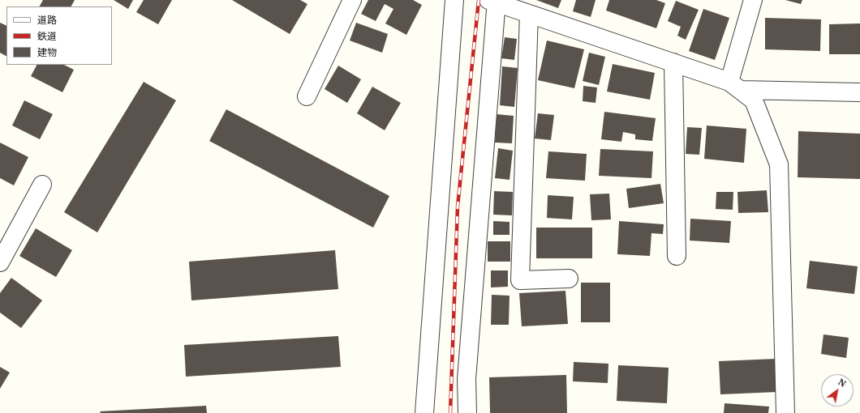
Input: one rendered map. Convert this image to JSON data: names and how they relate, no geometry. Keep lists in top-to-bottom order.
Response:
{
  "legend": ["道路", "鉄道", "建物"],
  "north": "top right"
}
